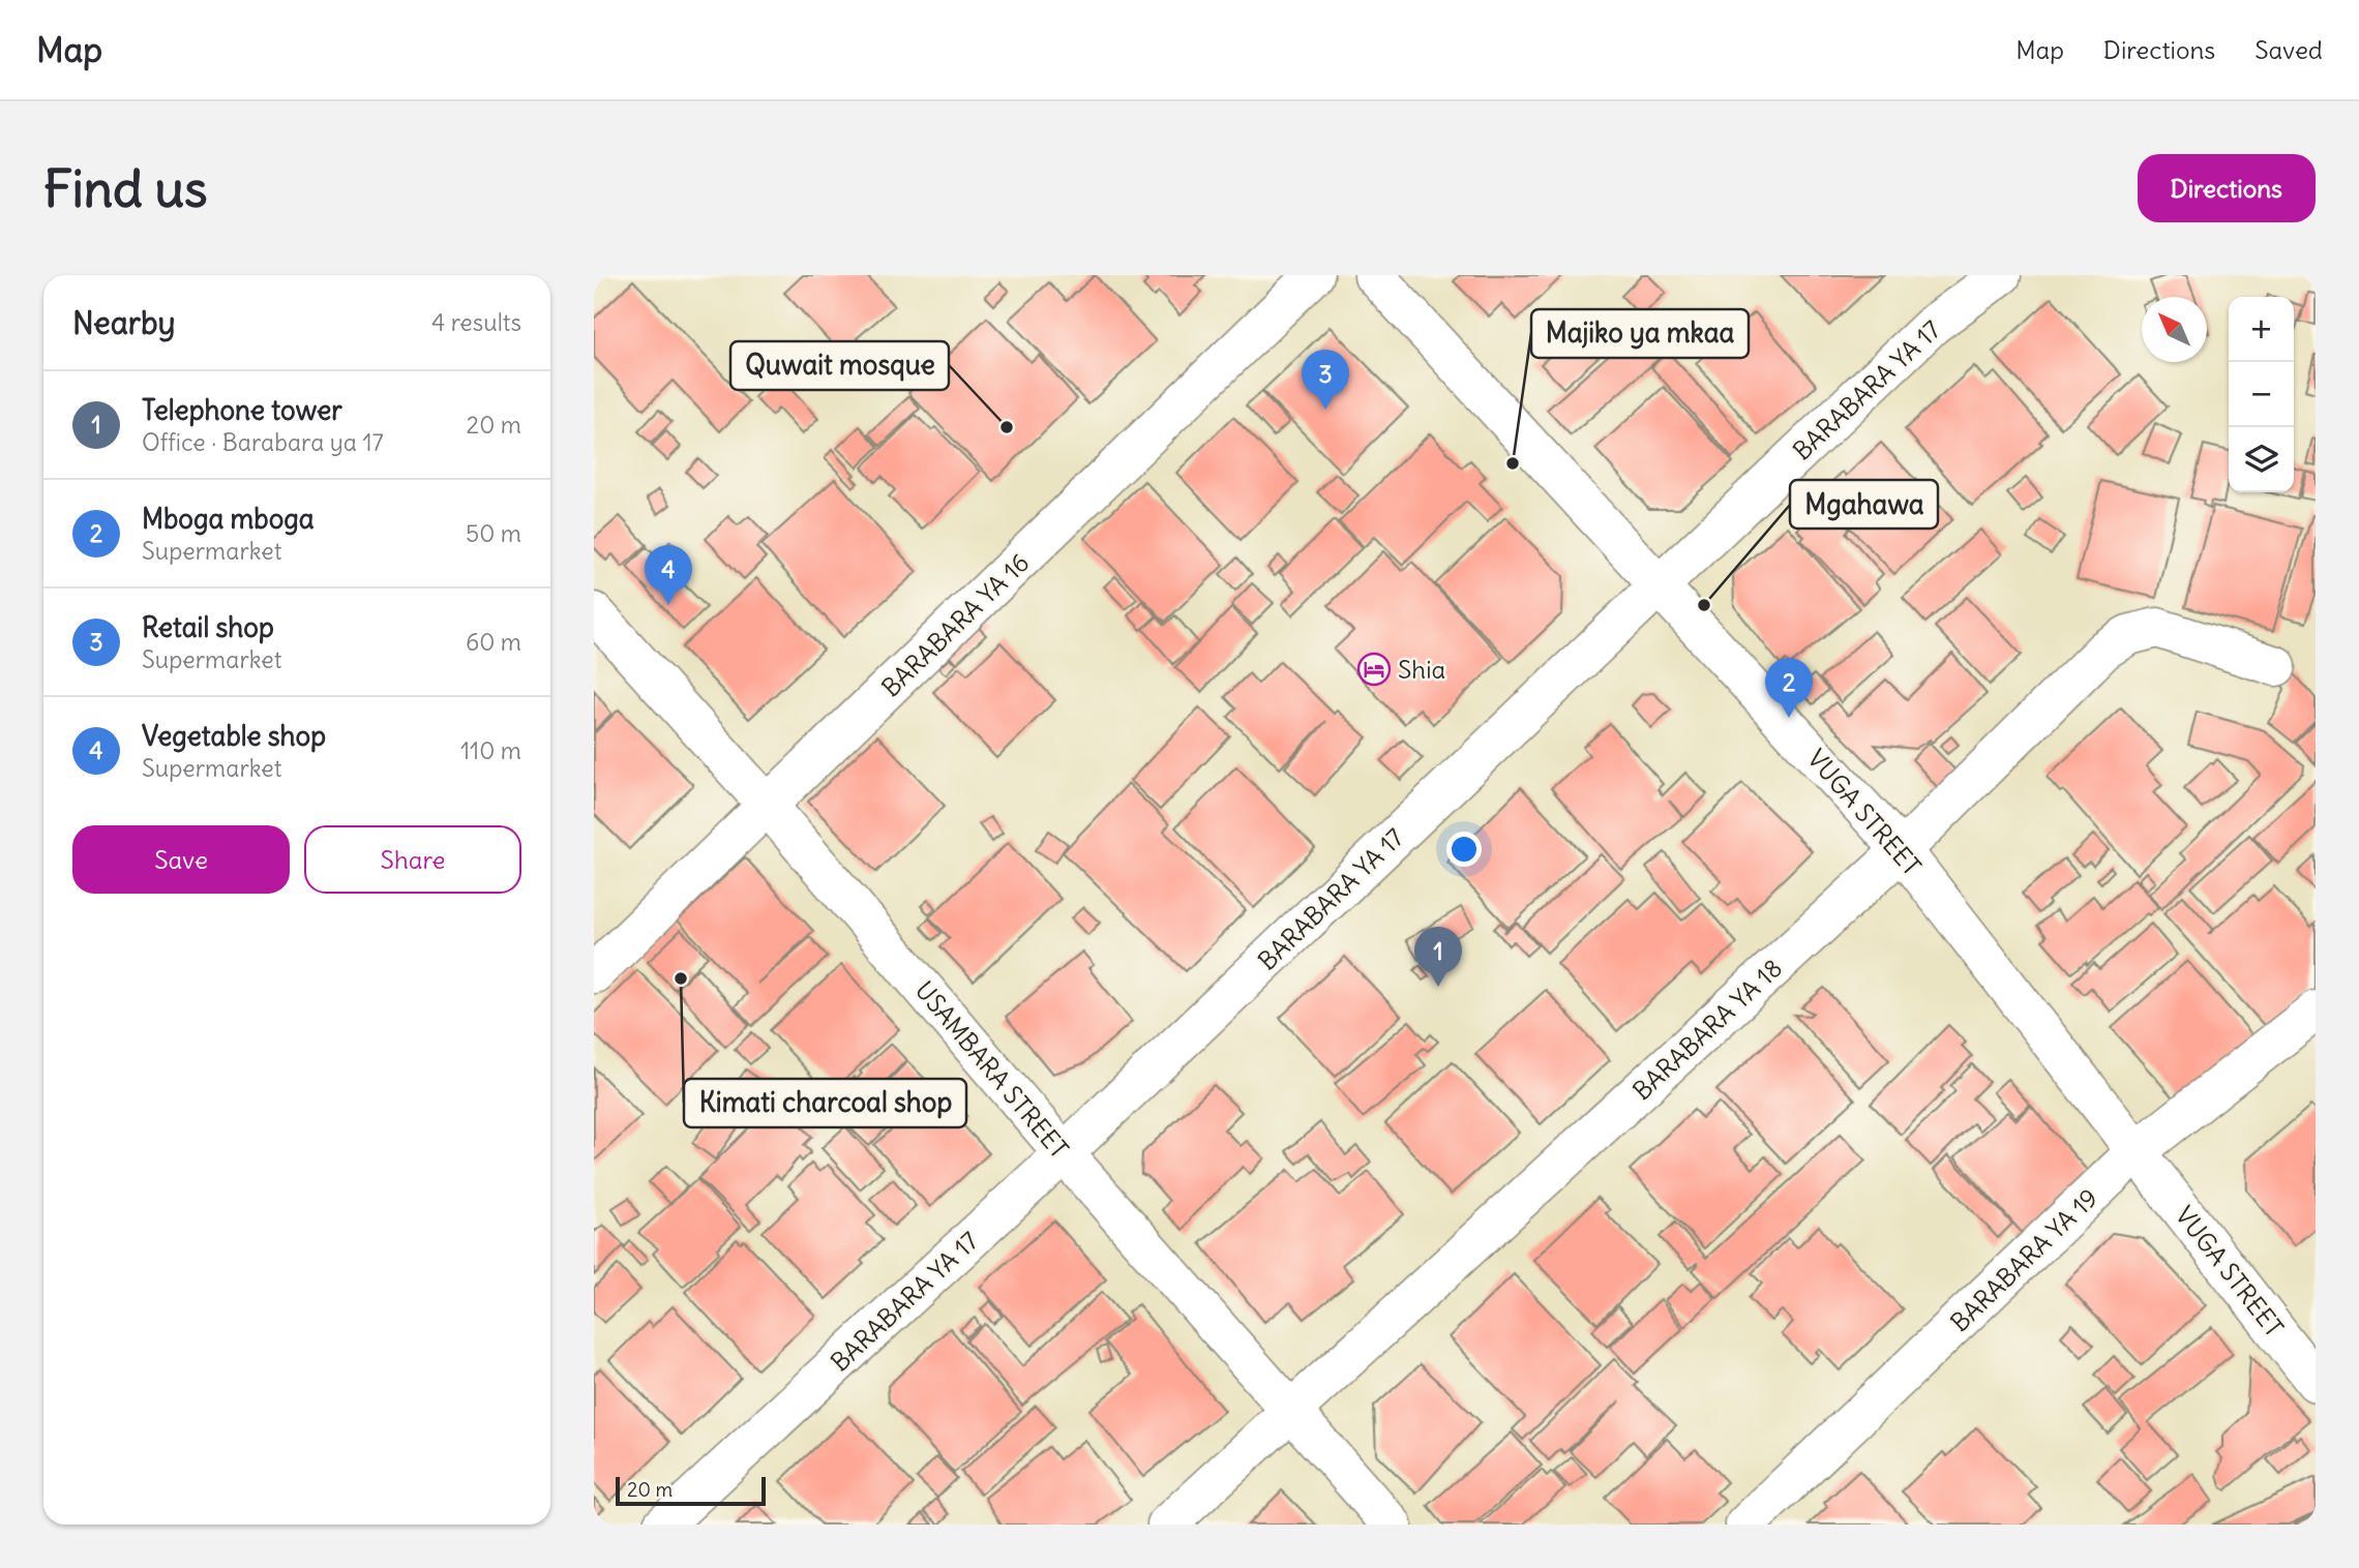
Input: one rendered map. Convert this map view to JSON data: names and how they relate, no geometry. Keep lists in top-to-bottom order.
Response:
{
  "streets": {
    "street": [
      "BARABARA YA 17",
      "BARABARA YA 16",
      "VUGA STREET",
      "BARABARA YA 18",
      "USAMBARA STREET",
      "BARABARA YA 19"
    ]
  },
  "crossings": [
    ["BARABARA YA 17", "VUGA STREET"],
    ["BARABARA YA 17", "USAMBARA STREET"],
    ["BARABARA YA 16", "USAMBARA STREET"],
    ["VUGA STREET", "BARABARA YA 18"],
    ["VUGA STREET", "BARABARA YA 19"],
    ["BARABARA YA 18", "USAMBARA STREET"]
  ],
  "places": {
    "other": [
      "Quwait mosque",
      "Majiko ya mkaa",
      "Mgahawa",
      "Kimati charcoal shop"
    ],
    "hotel": ["Shia"]
  },
  "scale_bar": "20 m",
  "north": "top left",
  "page": {
    "header": "Map",
    "nav": ["Map", "Directions", "Saved"],
    "buttons": [
      "Directions",
      ["Save", "Share"]
    ],
    "title": "Find us",
    "heading": ["Nearby", "4 results"],
    "map_buttons": ["+", "−"],
    "pins": [
      "3",
      "4",
      "2",
      "1"
    ],
    "list": [
      {
        "mark": "1",
        "name": "Telephone tower",
        "note": "Office · Barabara ya 17",
        "value": "20 m"
      },
      {
        "mark": "2",
        "name": "Mboga mboga",
        "note": "Supermarket",
        "value": "50 m"
      },
      {
        "mark": "3",
        "name": "Retail shop",
        "note": "Supermarket",
        "value": "60 m"
      },
      {
        "mark": "4",
        "name": "Vegetable shop",
        "note": "Supermarket",
        "value": "110 m"
      }
    ],
    "scale": "20 m"
  }
}
